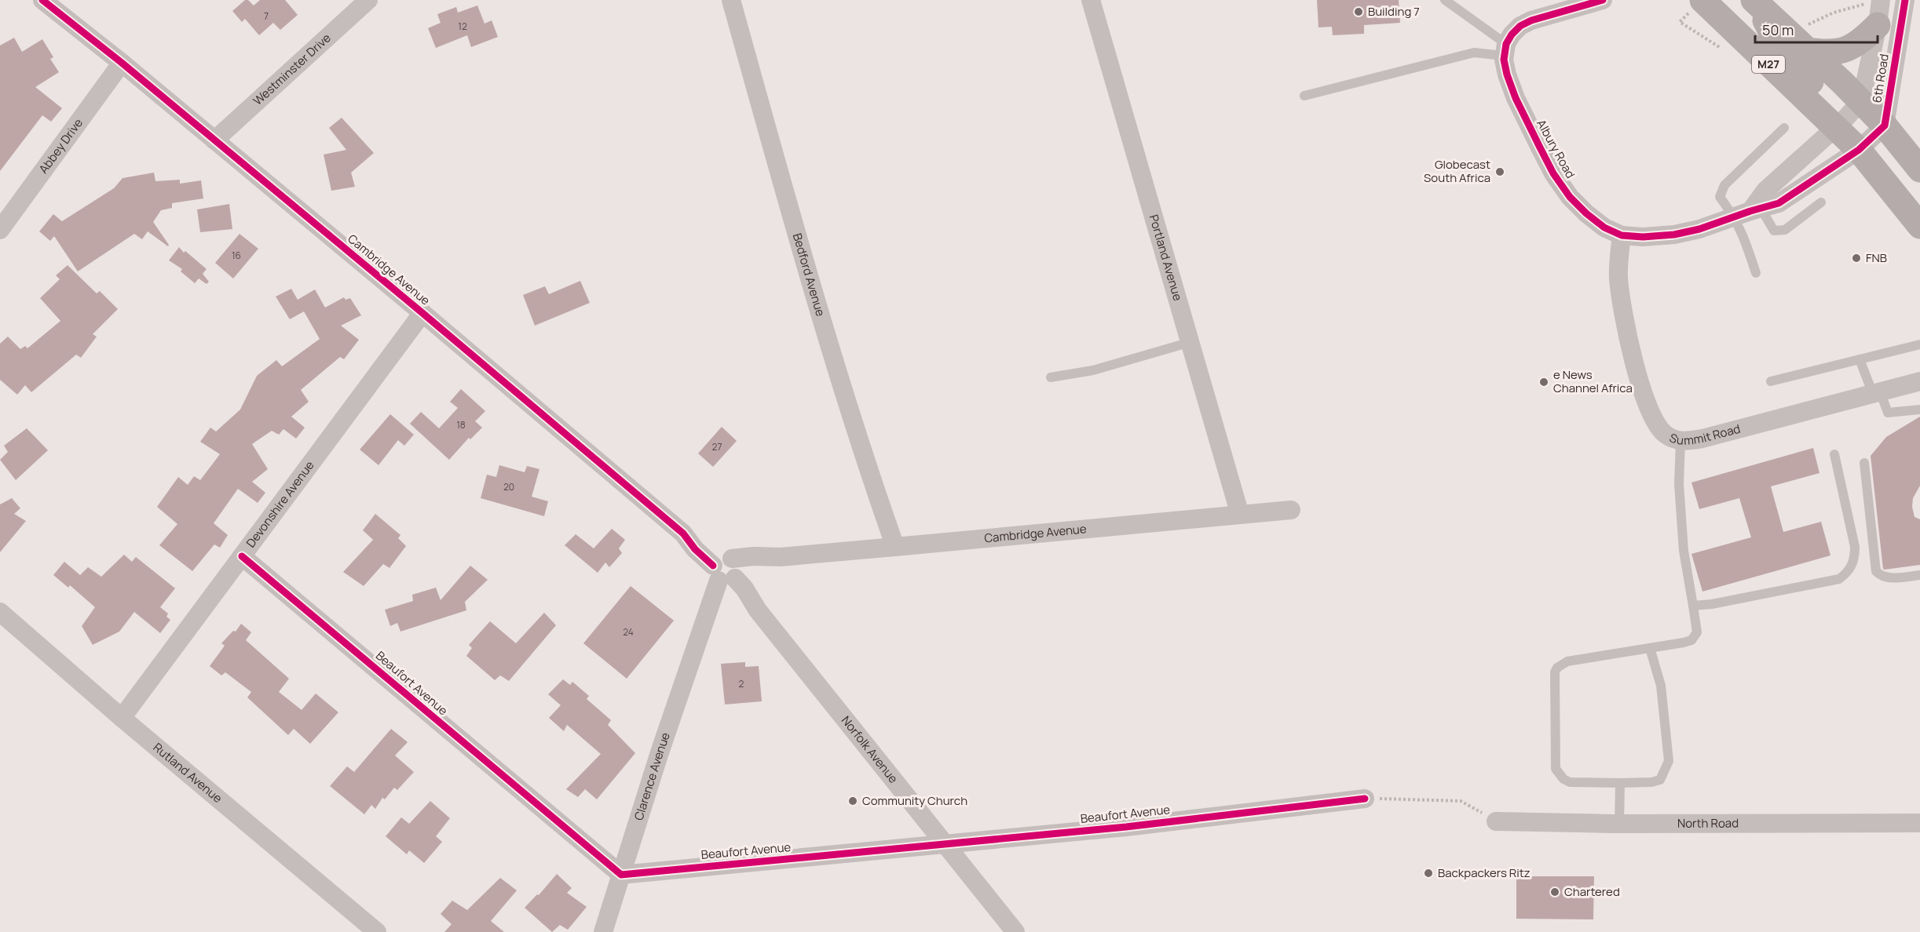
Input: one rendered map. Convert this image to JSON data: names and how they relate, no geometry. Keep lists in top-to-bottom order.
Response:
{
  "streets": {
    "main road": ["M27"],
    "street": [
      "Westminster Drive",
      "6th Road",
      "Abbey Drive",
      "Albury Road",
      "Portland Avenue",
      "Cambridge Avenue",
      "Bedford Avenue",
      "Summit Road",
      "Devonshire Avenue",
      "Beaufort Avenue",
      "Norfolk Avenue",
      "Rutland Avenue",
      "Clarence Avenue",
      "North Road"
    ]
  },
  "crossings": [
    ["M27", "6th Road"],
    ["M27", "Albury Road"],
    ["Westminster Drive", "Cambridge Avenue"],
    ["Abbey Drive", "Cambridge Avenue"],
    ["Albury Road", "Summit Road"],
    ["Portland Avenue", "Cambridge Avenue"],
    ["Cambridge Avenue", "Bedford Avenue"],
    ["Cambridge Avenue", "Devonshire Avenue"],
    ["Cambridge Avenue", "Norfolk Avenue"],
    ["Cambridge Avenue", "Clarence Avenue"],
    ["Devonshire Avenue", "Beaufort Avenue"],
    ["Devonshire Avenue", "Rutland Avenue"],
    ["Beaufort Avenue", "Norfolk Avenue"],
    ["Beaufort Avenue", "Clarence Avenue"],
    ["Norfolk Avenue", "Clarence Avenue"]
  ],
  "places": [
    "Building 7",
    "Globecast South Africa",
    "FNB",
    "e News Channel Africa",
    "Community Church",
    "Backpackers Ritz",
    "Chartered"
  ],
  "house_numbers": [
    "7",
    "12",
    "16",
    "18",
    "27",
    "20",
    "24",
    "2"
  ],
  "scale_bar": "50 m"
}
